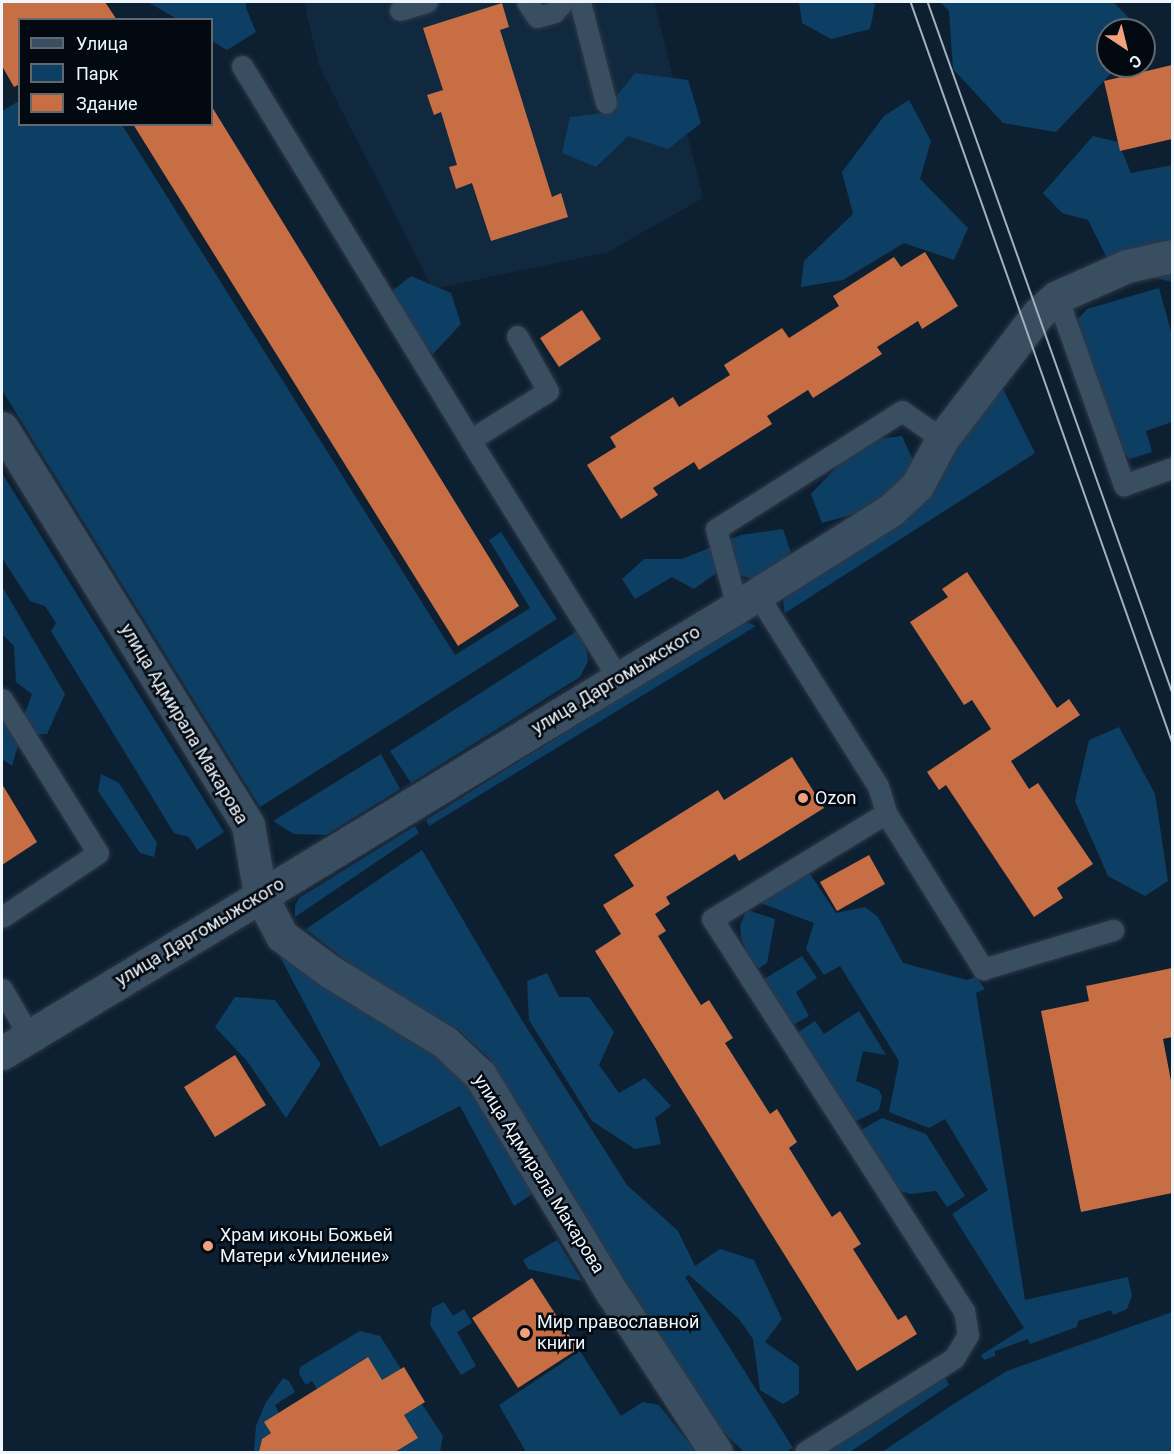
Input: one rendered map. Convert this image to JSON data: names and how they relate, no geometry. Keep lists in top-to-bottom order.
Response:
{
  "streets": {
    "street": ["улица Даргомыжского", "улица Адмирала Макарова"]
  },
  "crossings": [
    ["улица Даргомыжского", "улица Адмирала Макарова"]
  ],
  "places": ["Ozon", "Храм иконы Божьей Матери «Умиление»", "Мир православной книги"],
  "legend": ["Улица", "Парк", "Здание"],
  "north": "bottom right"
}
